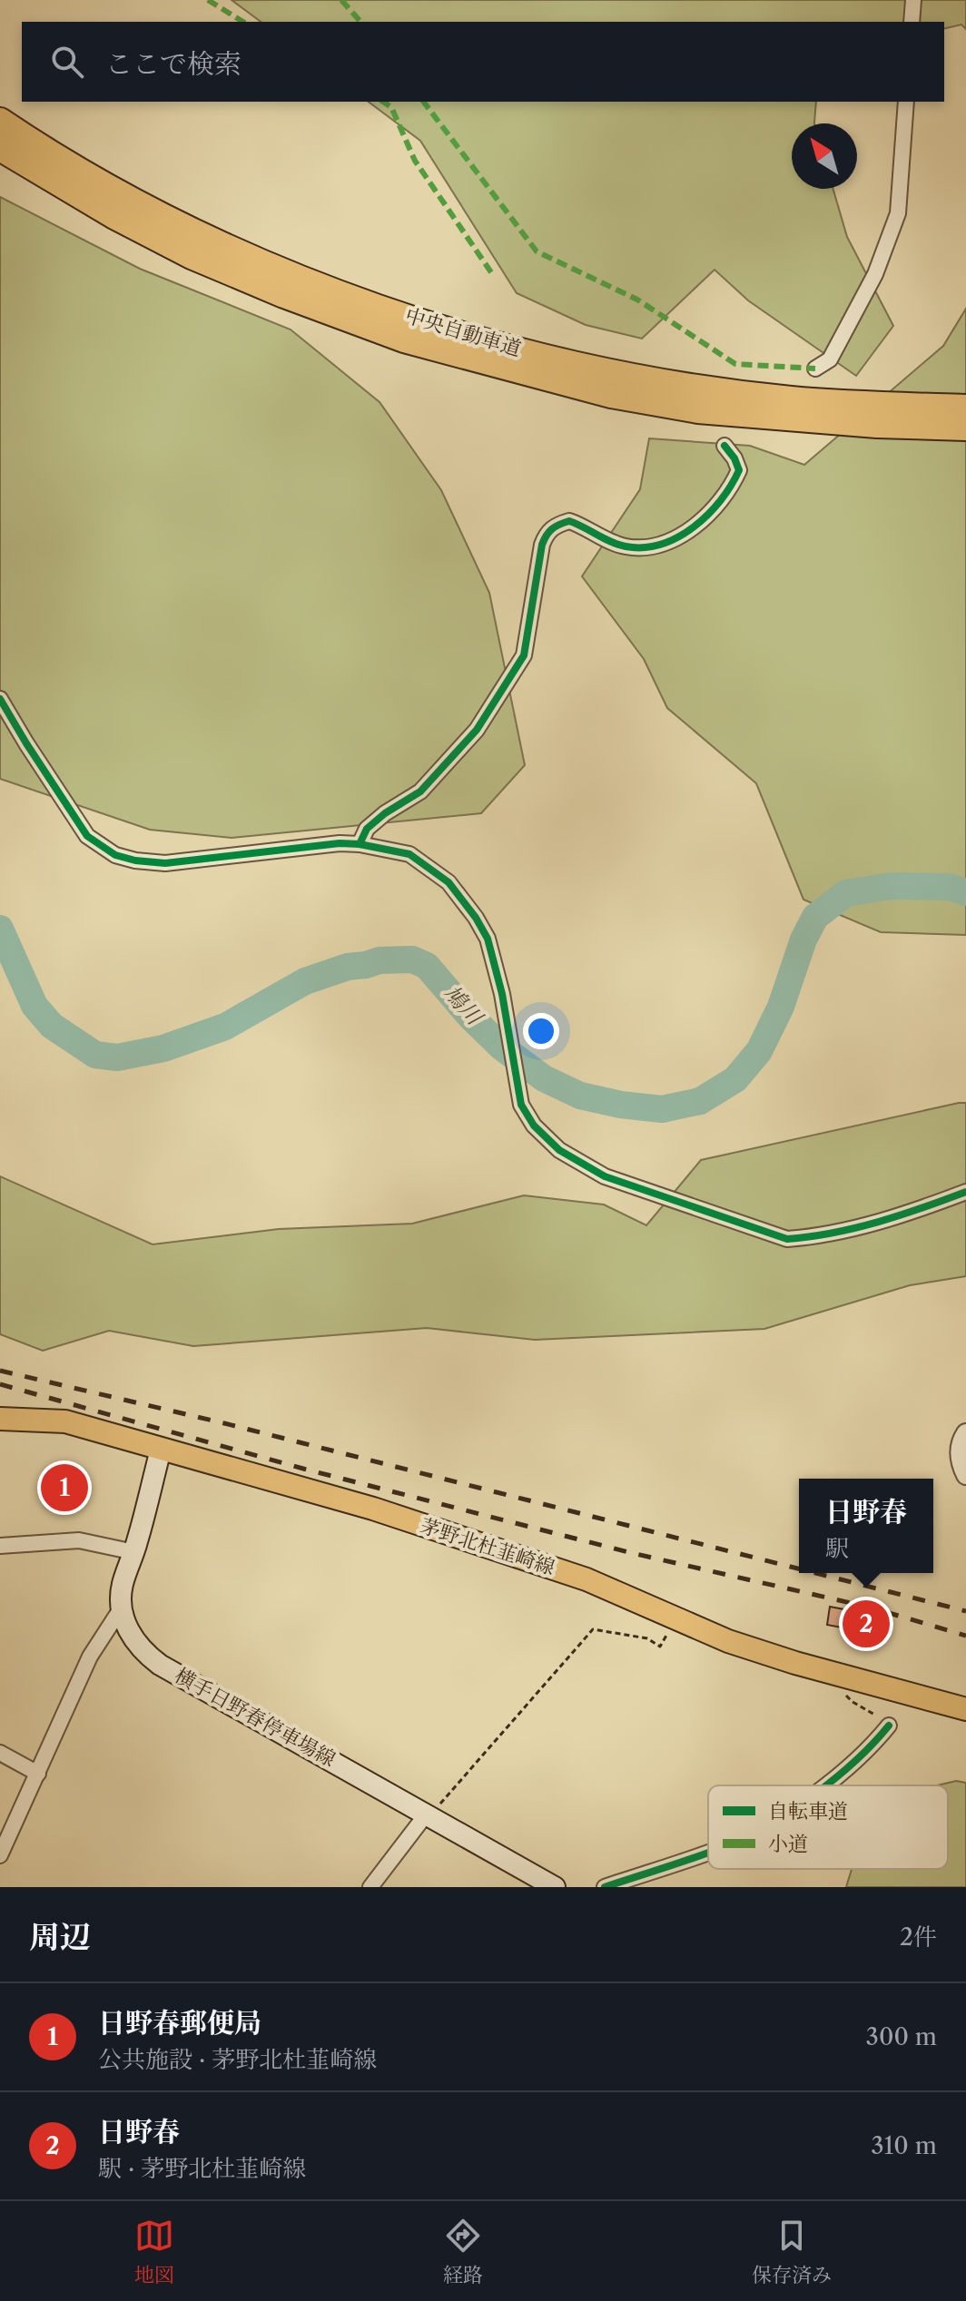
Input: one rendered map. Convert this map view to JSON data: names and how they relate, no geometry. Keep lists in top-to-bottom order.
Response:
{
  "streets": {
    "highway": ["中央自動車道"],
    "main road": ["茅野北杜韮崎線", "横手日野春停車場線"]
  },
  "crossings": [
    ["茅野北杜韮崎線", "横手日野春停車場線"]
  ],
  "water": ["鳩川"],
  "legend": ["自転車道", "小道"],
  "north": "top left",
  "page": {
    "search": "ここで検索",
    "pins": ["1", "2"],
    "popup": ["日野春", "駅"],
    "heading": ["周辺", "2件"],
    "list": [
      {
        "mark": "1",
        "name": "日野春郵便局",
        "note": "公共施設 · 茅野北杜韮崎線",
        "value": "300 m"
      },
      {
        "mark": "2",
        "name": "日野春",
        "note": "駅 · 茅野北杜韮崎線",
        "value": "310 m"
      }
    ],
    "nav": ["地図", "経路", "保存済み"]
  }
}
